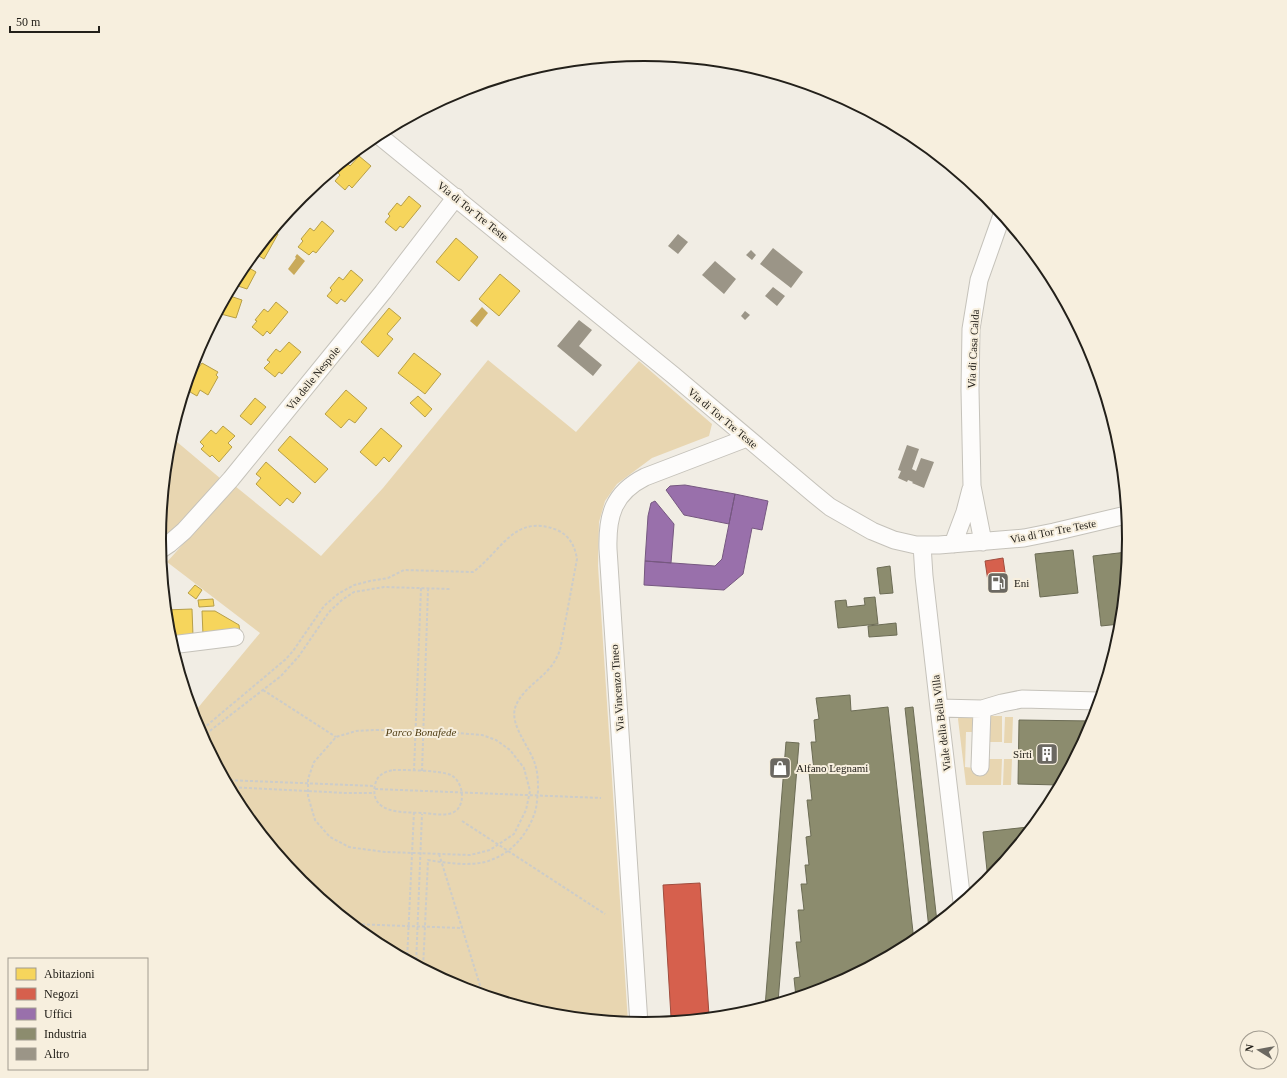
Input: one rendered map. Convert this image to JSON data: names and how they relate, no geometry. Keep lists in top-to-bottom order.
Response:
{
  "streets": {
    "street": [
      "Via di Tor Tre Teste",
      "Via di Casa Calda",
      "Via delle Nespole",
      "Via Vincenzo Tineo",
      "Viale della Bella Villa"
    ]
  },
  "crossings": [
    ["Via di Tor Tre Teste", "Via di Casa Calda"],
    ["Via di Tor Tre Teste", "Via delle Nespole"],
    ["Via di Tor Tre Teste", "Via Vincenzo Tineo"],
    ["Via di Tor Tre Teste", "Viale della Bella Villa"]
  ],
  "parks": ["Parco Bonafede"],
  "places": {
    "fuel station": ["Eni"],
    "building": ["Sirti"],
    "shop": ["Alfano Legnami"]
  },
  "legend": [
    "Abitazioni",
    "Negozi",
    "Uffici",
    "Industria",
    "Altro"
  ],
  "scale_bar": "50 m",
  "north": "left"
}
